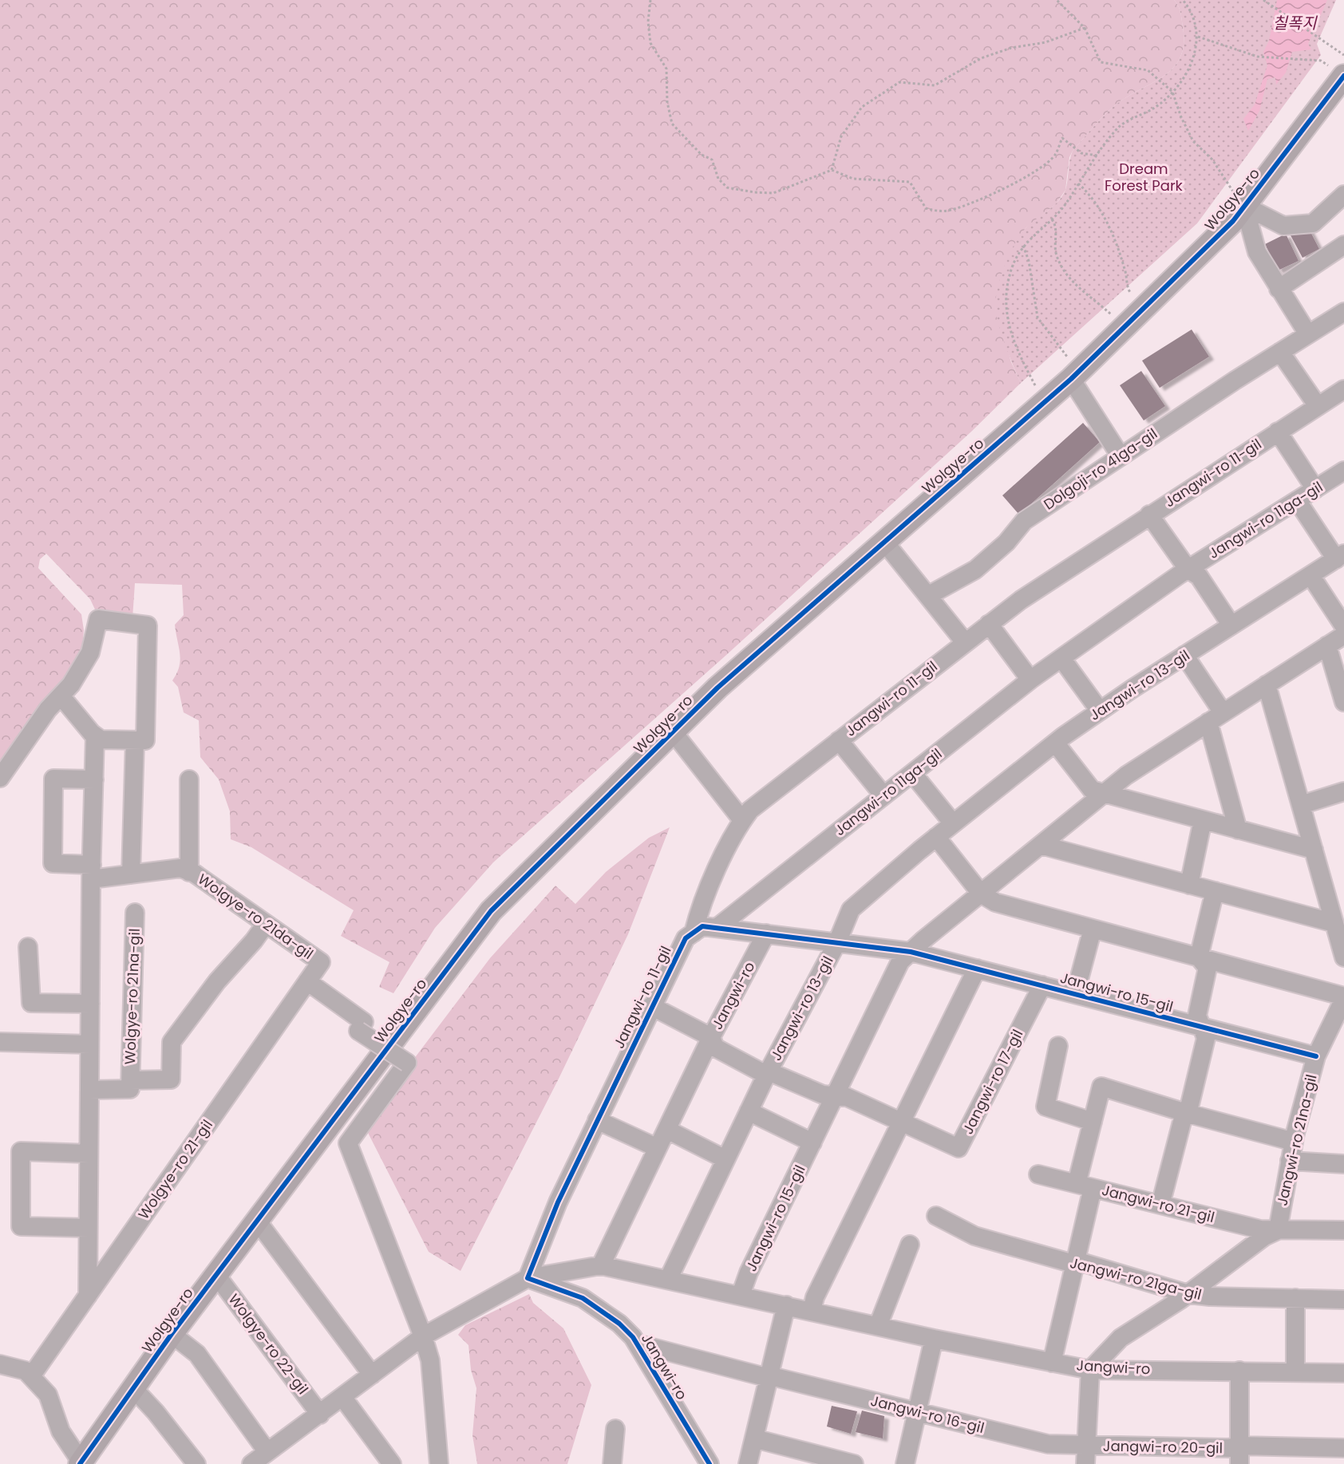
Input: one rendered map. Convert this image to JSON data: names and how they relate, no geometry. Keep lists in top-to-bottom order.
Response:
{
  "streets": {
    "main road": ["Wolgye-ro"],
    "street": [
      "Dolgoji-ro 41ga-gil",
      "Jangwi-ro 11-gil",
      "Jangwi-ro 11ga-gil",
      "Jangwi-ro 13-gil",
      "Wolgye-ro 21da-gil",
      "Jangwi-ro 15-gil",
      "Jangwi-ro",
      "Wolgye-ro 21na-gil",
      "Jangwi-ro 17-gil",
      "Jangwi-ro 21na-gil",
      "Wolgye-ro 21-gil",
      "Jangwi-ro 21-gil",
      "Jangwi-ro 21ga-gil",
      "Wolgye-ro 22-gil",
      "Jangwi-ro 16-gil",
      "Jangwi-ro 20-gil"
    ]
  },
  "crossings": [
    ["Wolgye-ro", "Dolgoji-ro 41ga-gil"],
    ["Wolgye-ro", "Jangwi-ro 11-gil"],
    ["Wolgye-ro", "Jangwi-ro"],
    ["Wolgye-ro", "Wolgye-ro 21-gil"],
    ["Wolgye-ro", "Wolgye-ro 22-gil"],
    ["Jangwi-ro 11-gil", "Jangwi-ro 11ga-gil"],
    ["Jangwi-ro 11-gil", "Jangwi-ro 13-gil"],
    ["Jangwi-ro 11-gil", "Jangwi-ro"],
    ["Jangwi-ro 11ga-gil", "Jangwi-ro 13-gil"],
    ["Jangwi-ro 13-gil", "Jangwi-ro"],
    ["Wolgye-ro 21da-gil", "Wolgye-ro 21na-gil"],
    ["Wolgye-ro 21da-gil", "Wolgye-ro 21-gil"],
    ["Jangwi-ro 15-gil", "Jangwi-ro"],
    ["Jangwi-ro 15-gil", "Jangwi-ro 17-gil"],
    ["Jangwi-ro 15-gil", "Jangwi-ro 21na-gil"],
    ["Jangwi-ro", "Wolgye-ro 22-gil"],
    ["Jangwi-ro", "Jangwi-ro 16-gil"],
    ["Jangwi-ro", "Jangwi-ro 20-gil"],
    ["Jangwi-ro 21na-gil", "Jangwi-ro 21-gil"],
    ["Jangwi-ro 16-gil", "Jangwi-ro 20-gil"]
  ],
  "water": ["칠폭지"],
  "parks": ["Dream Forest Park"]
}
